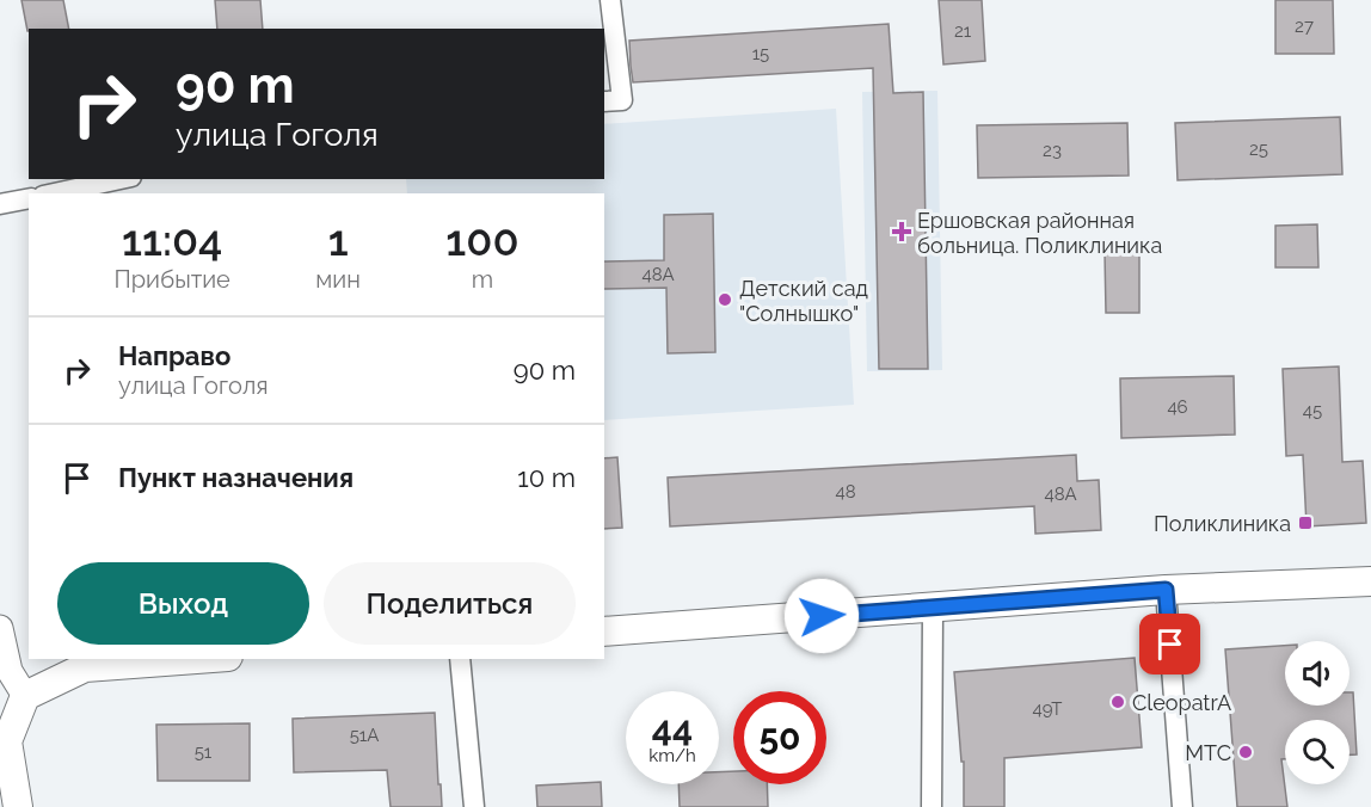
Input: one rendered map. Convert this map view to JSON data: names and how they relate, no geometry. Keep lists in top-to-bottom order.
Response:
{
  "places": {
    "health": ["Ершовская районная больница. Поликлиника"],
    "other": ["Детский сад \"Солнышко\"", "CleopatrA", "МТС"],
    "transit": ["Поликлиника"]
  },
  "house_numbers": [
    "27",
    "21",
    "15",
    "25",
    "23",
    "48А",
    "46",
    "45",
    "48",
    "48А",
    "49Т",
    "51А",
    "51"
  ],
  "page": {
    "turn": ["90 m", "улица Гоголя"],
    "eta": [
      "11:04",
      "Прибытие",
      "1",
      "мин",
      "100",
      "m"
    ],
    "list": [
      {
        "name": "Направо",
        "note": "улица Гоголя",
        "value": "90 m"
      },
      {
        "name": "Пункт назначения",
        "value": "10 m"
      }
    ],
    "buttons": ["Выход", "Поделиться"],
    "speed": "44 km/h",
    "limit": "50"
  }
}
